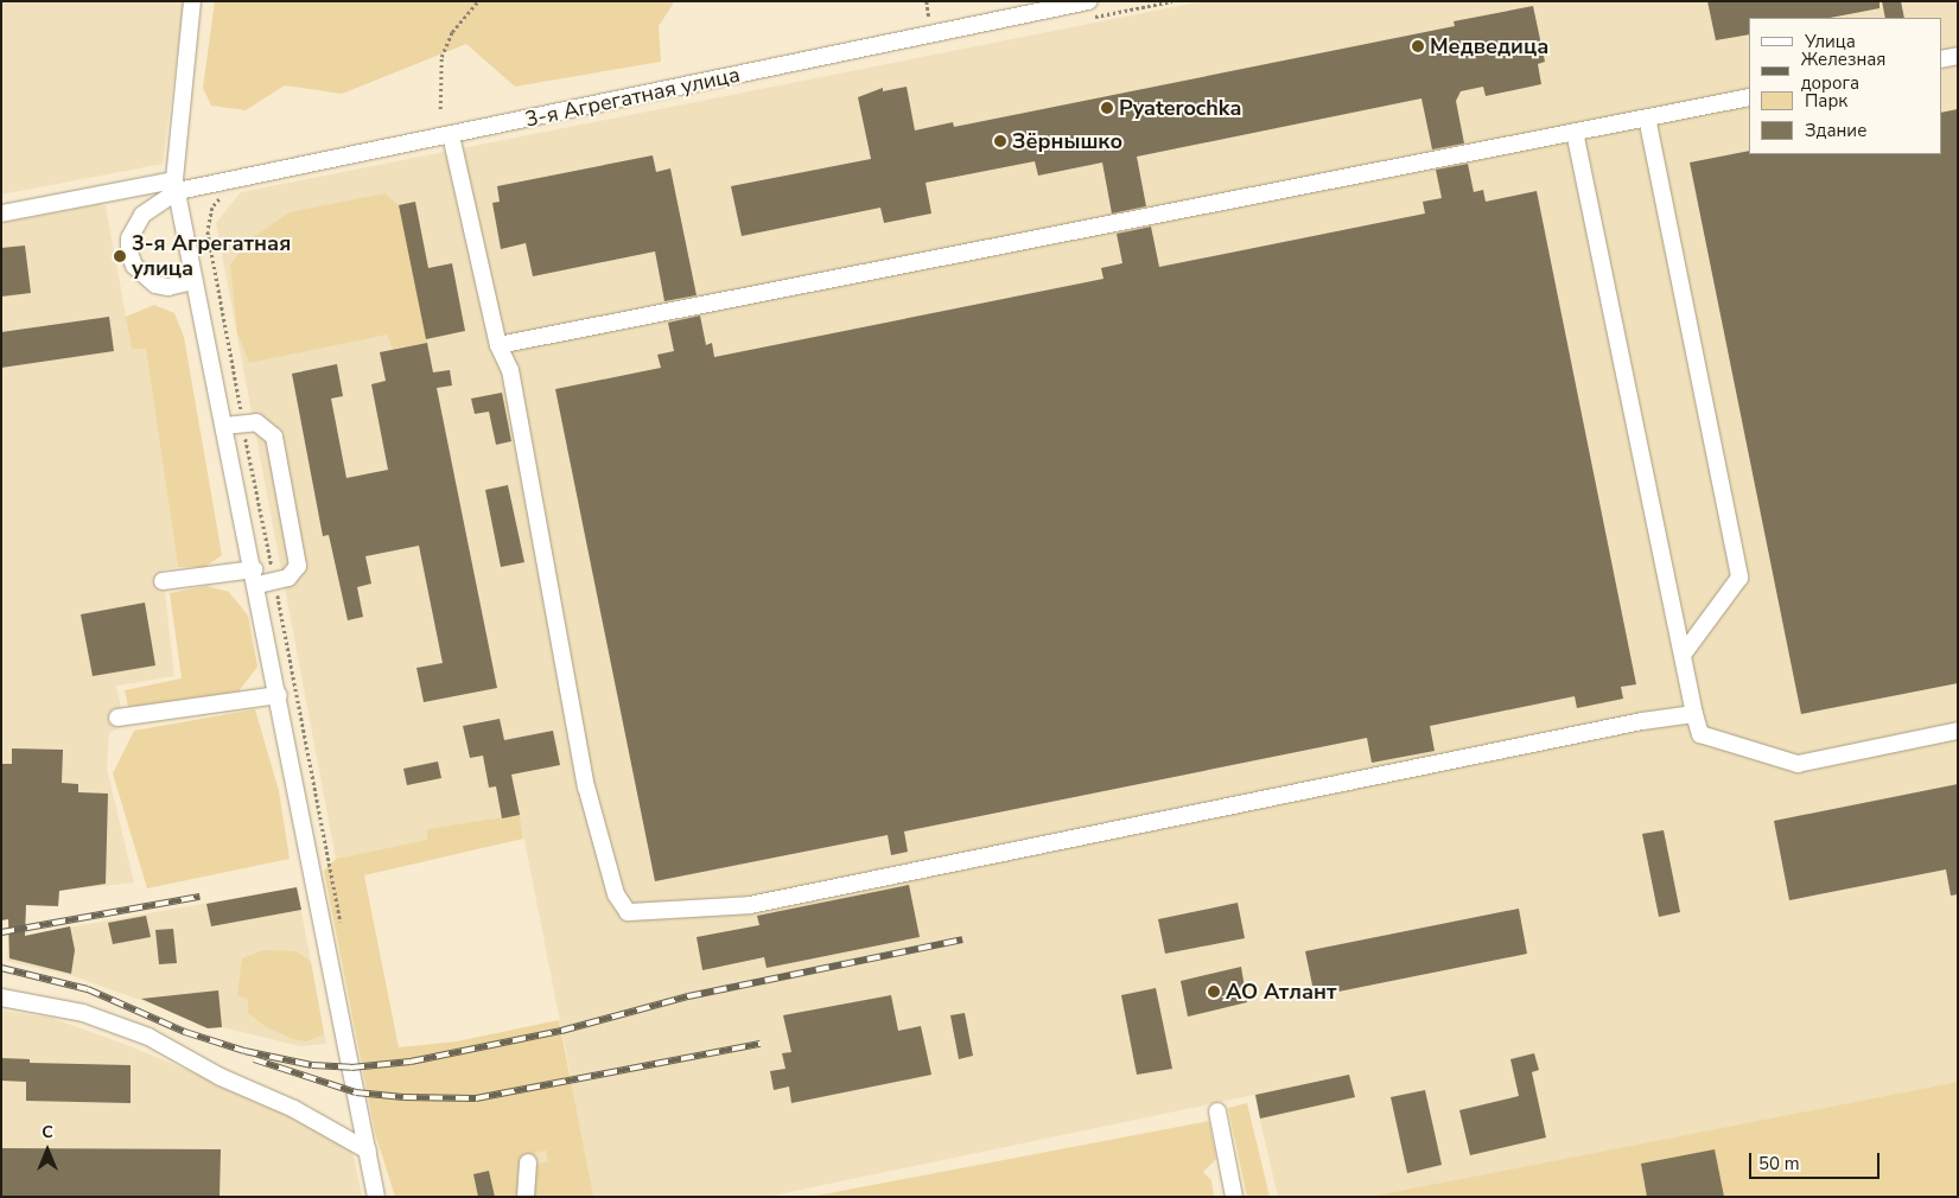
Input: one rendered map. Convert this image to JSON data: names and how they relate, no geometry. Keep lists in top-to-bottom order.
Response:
{
  "streets": {
    "street": ["3-я Агрегатная улица"]
  },
  "places": [
    "Медведица",
    "Pyaterochka",
    "Зёрнышко",
    "3-я Агрегатная улица",
    "АО Атлант"
  ],
  "legend": [
    "Улица",
    "Железная дорога",
    "Парк",
    "Здание"
  ],
  "scale_bar": "50 m",
  "north": "top"
}
